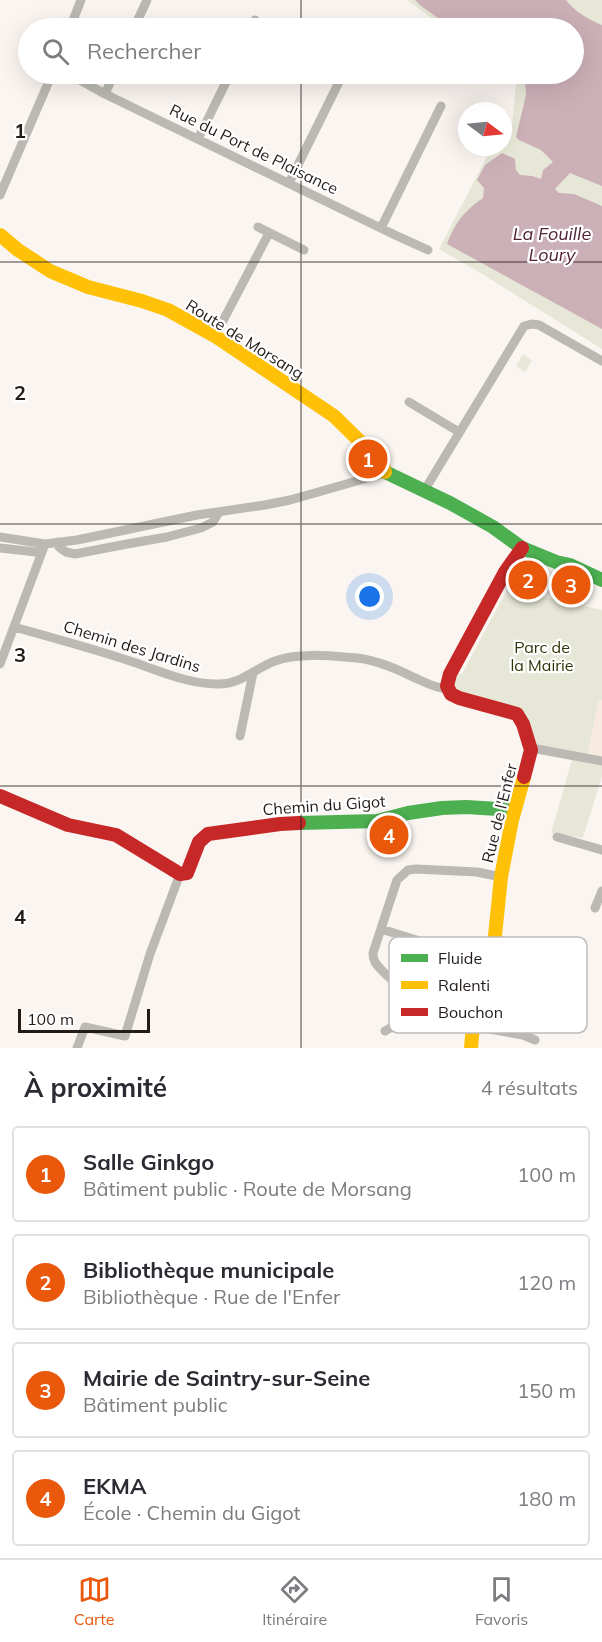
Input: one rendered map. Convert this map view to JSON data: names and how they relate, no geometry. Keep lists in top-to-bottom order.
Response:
{
  "streets": {
    "street": [
      "Rue du Port de Plaisance",
      "Route de Morsang",
      "Chemin des Jardins",
      "Chemin du Gigot",
      "Rue de l'Enfer"
    ]
  },
  "crossings": [
    ["Chemin des Jardins", "Rue de l'Enfer"],
    ["Chemin du Gigot", "Rue de l'Enfer"]
  ],
  "water": ["La Fouille Loury"],
  "parks": ["Parc de la Mairie"],
  "legend": ["Fluide", "Ralenti", "Bouchon"],
  "scale_bar": "100 m",
  "north": "right",
  "page": {
    "search": "Rechercher",
    "pins": [
      "1",
      "2",
      "3",
      "4"
    ],
    "scale": "100 m",
    "heading": ["À proximité", "4 résultats"],
    "list": [
      {
        "mark": "1",
        "name": "Salle Ginkgo",
        "note": "Bâtiment public · Route de Morsang",
        "value": "100 m"
      },
      {
        "mark": "2",
        "name": "Bibliothèque municipale",
        "note": "Bibliothèque · Rue de l'Enfer",
        "value": "120 m"
      },
      {
        "mark": "3",
        "name": "Mairie de Saintry-sur-Seine",
        "note": "Bâtiment public",
        "value": "150 m"
      },
      {
        "mark": "4",
        "name": "EKMA",
        "note": "École · Chemin du Gigot",
        "value": "180 m"
      }
    ],
    "nav": ["Carte", "Itinéraire", "Favoris"]
  },
  "grid": {
    "rows": [
      "1",
      "2",
      "3",
      "4"
    ]
  }
}
